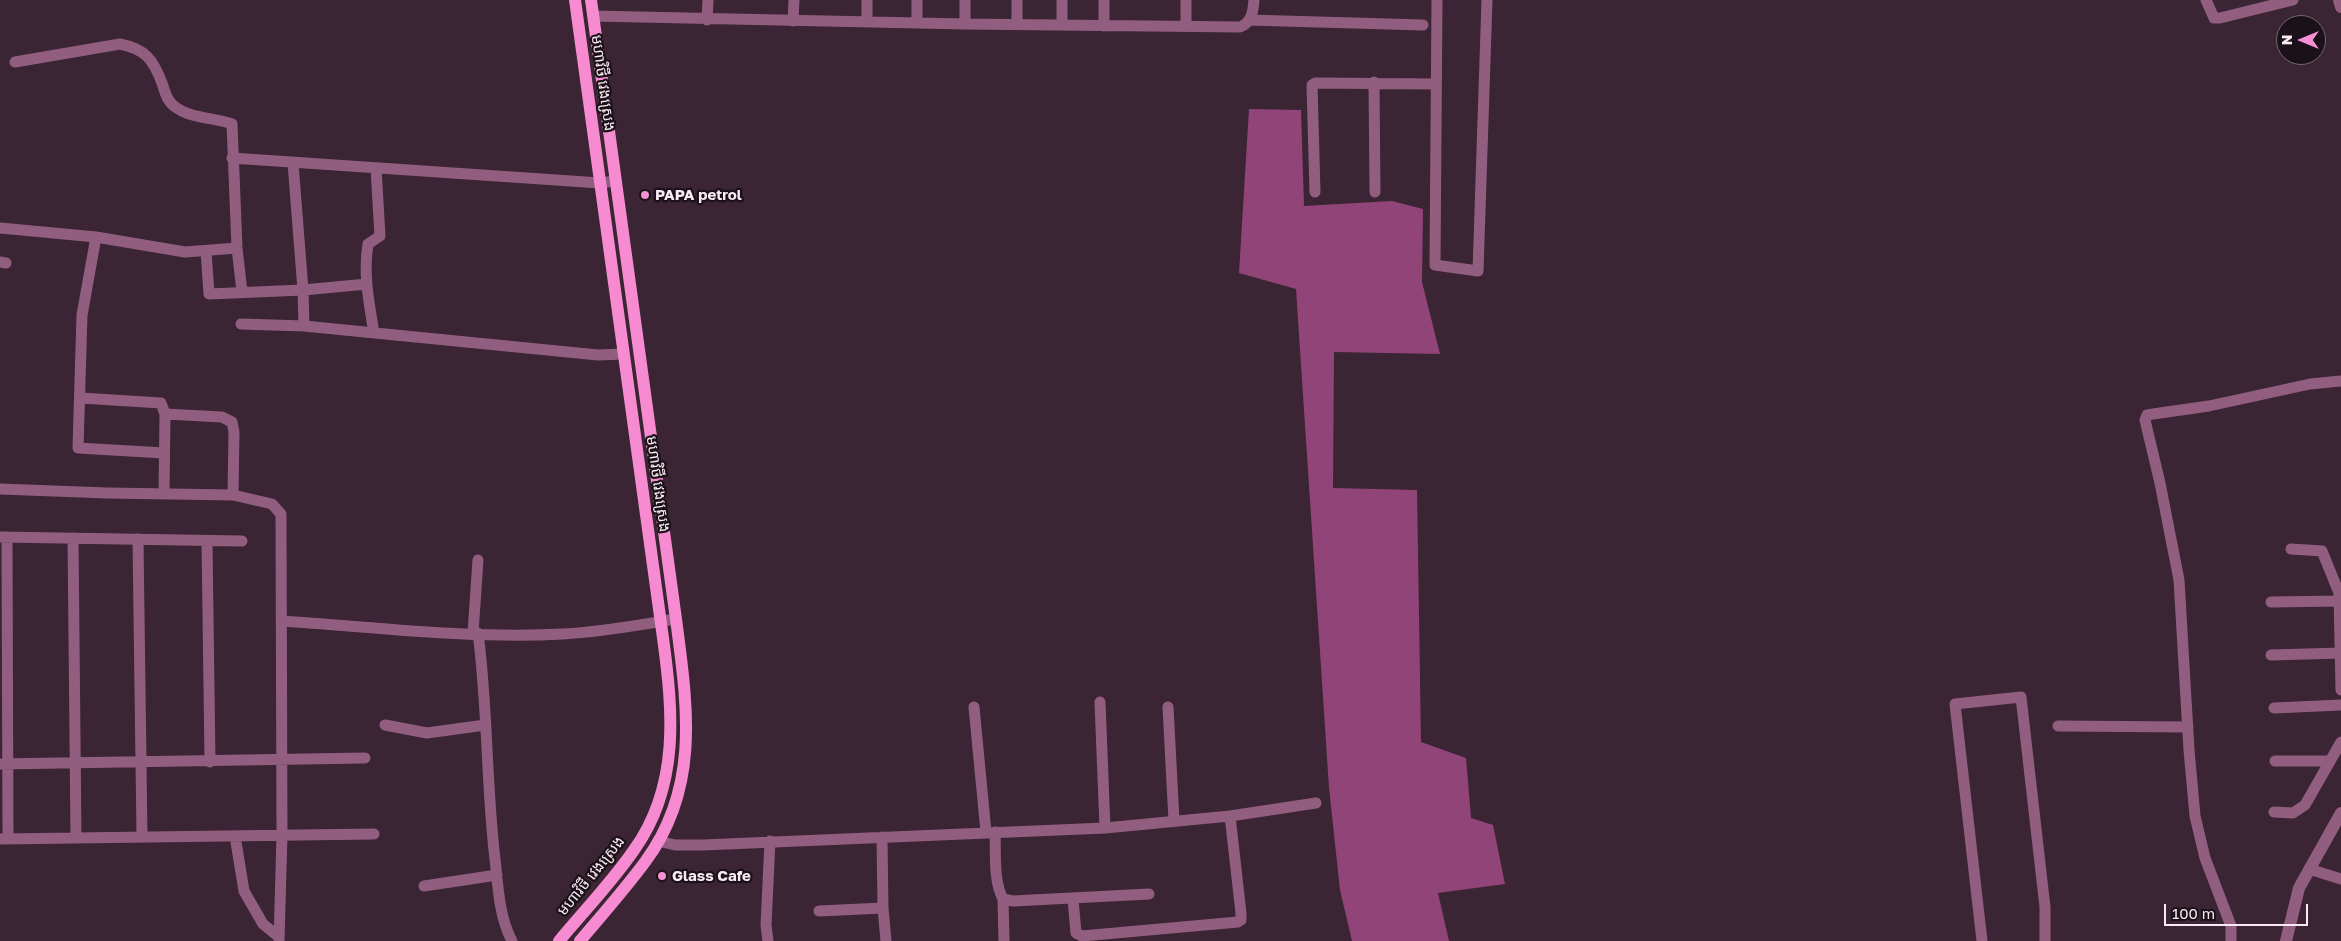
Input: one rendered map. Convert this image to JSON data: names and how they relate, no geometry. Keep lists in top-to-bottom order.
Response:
{
  "streets": {
    "main road": ["មហាវិថី វេងស្រេង"]
  },
  "places": ["PAPA petrol", "Glass Cafe"],
  "scale_bar": "100 m",
  "north": "left"
}
